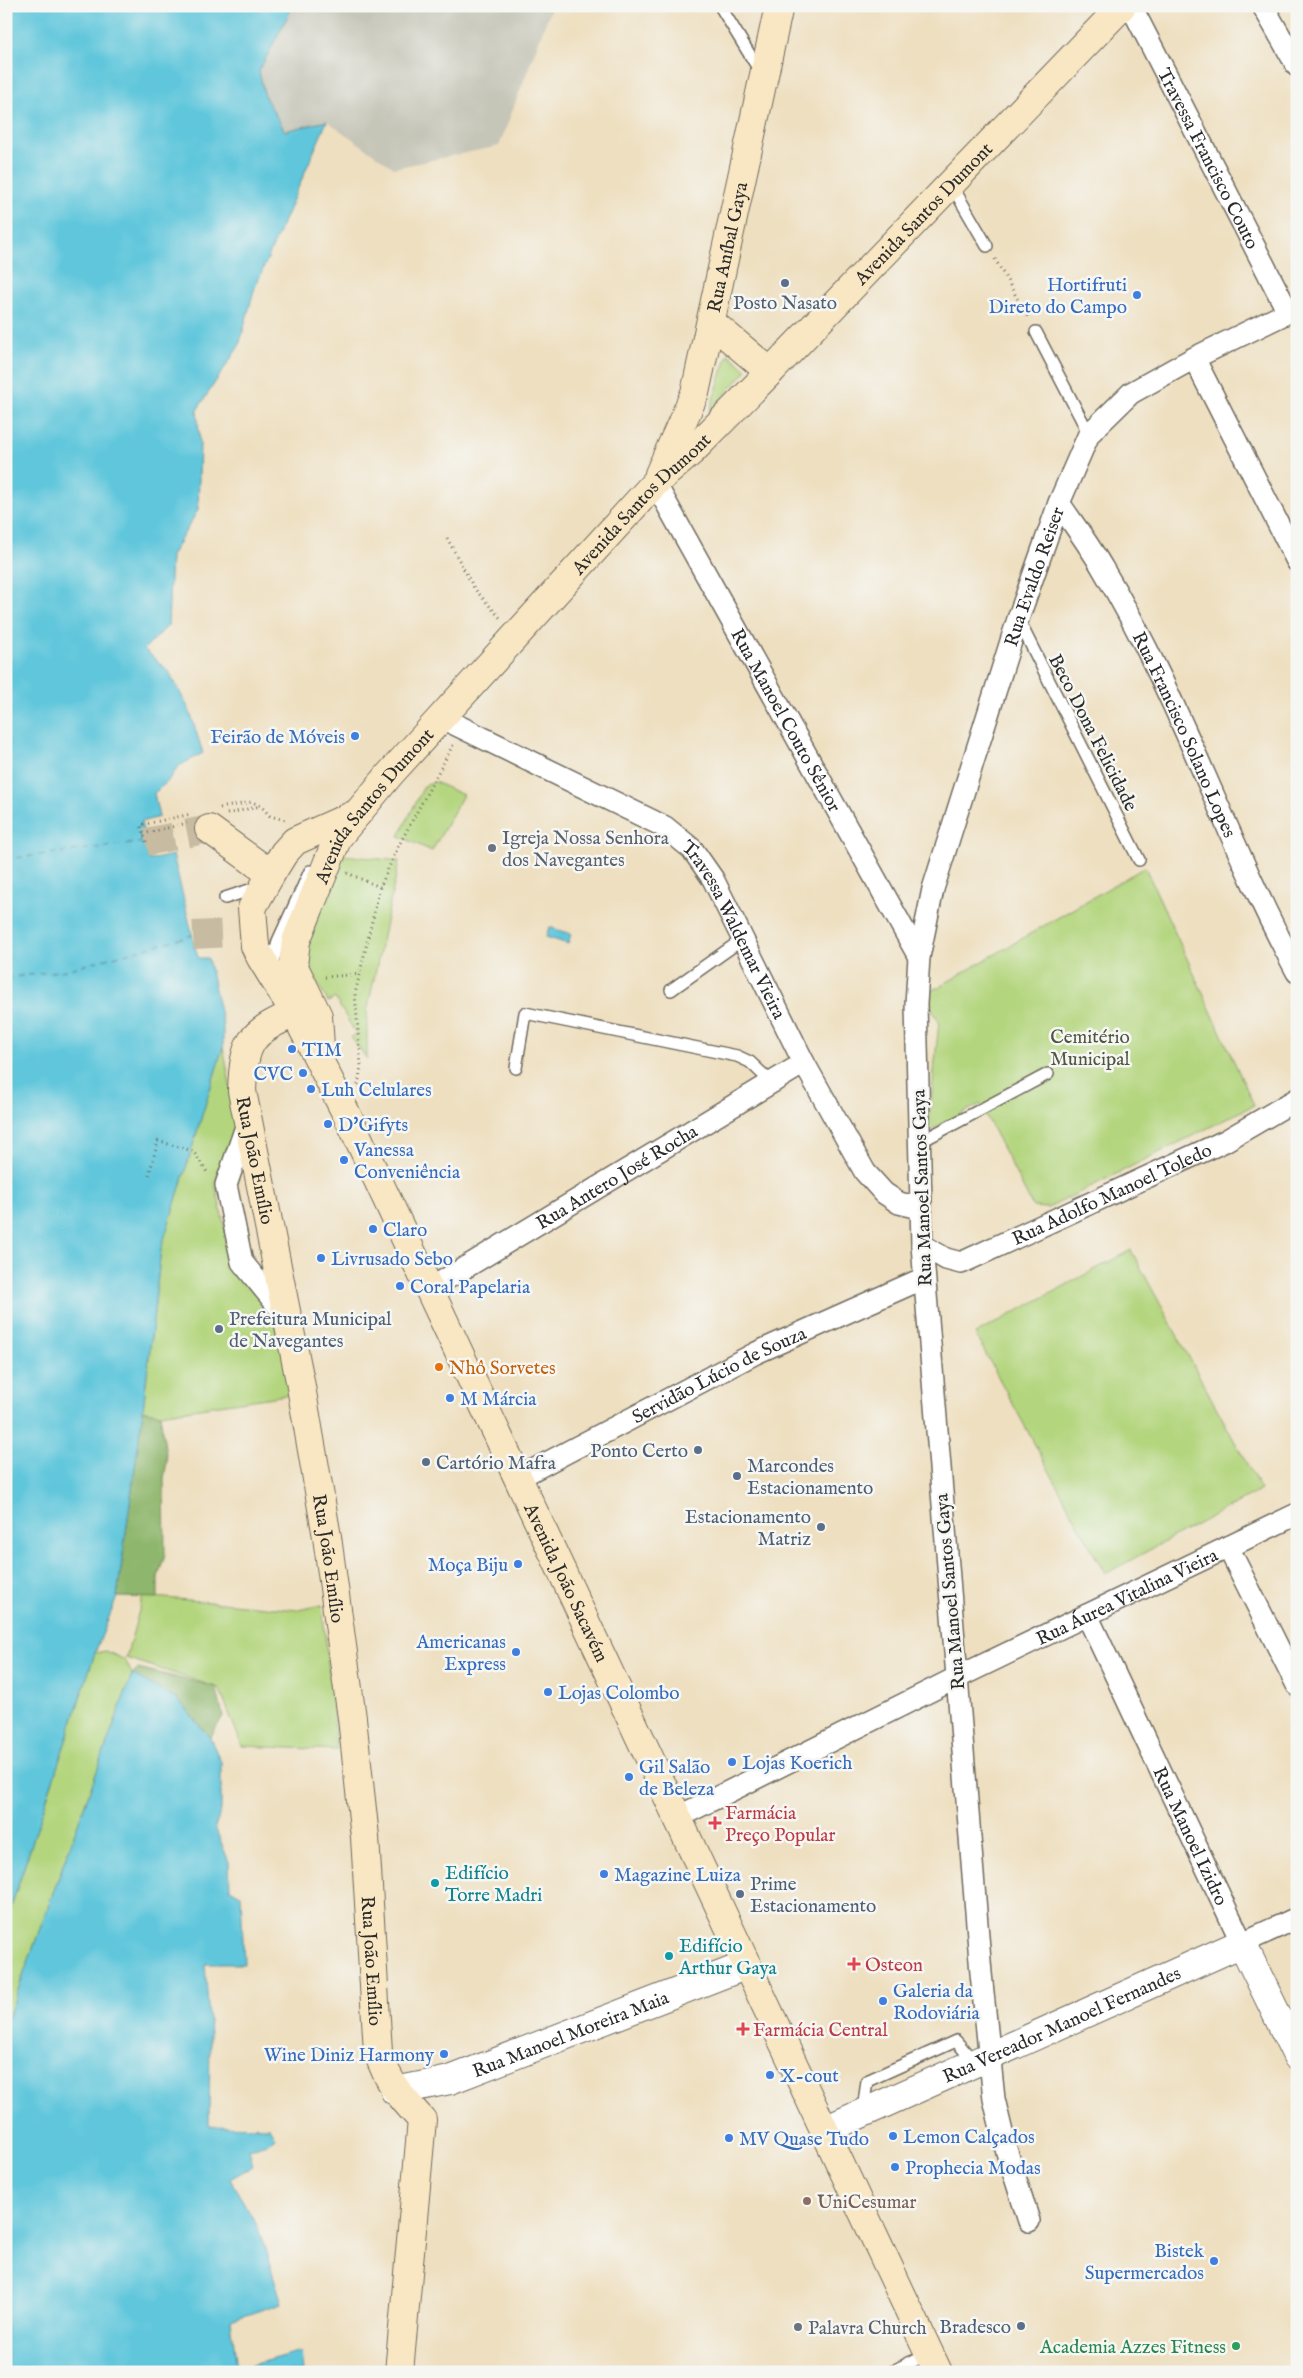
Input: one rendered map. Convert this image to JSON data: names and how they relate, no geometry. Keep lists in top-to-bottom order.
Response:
{
  "streets": {
    "main road": [
      "Avenida Santos Dumont",
      "Rua Aníbal Gaya",
      "Rua João Emílio",
      "Avenida João Sacavém"
    ],
    "street": [
      "Travessa Francisco Couto",
      "Rua Evaldo Reiser",
      "Rua Manoel Couto Sênior",
      "Rua Francisco Solano Lopes",
      "Travessa Waldemar Vieira",
      "Rua Antero José Rocha",
      "Rua Manoel Santos Gaya",
      "Rua Adolfo Manoel Toledo",
      "Servidão Lúcio de Souza",
      "Rua Áurea Vitalina Vieira",
      "Rua Manoel Izidro",
      "Rua Vereador Manoel Fernandes",
      "Rua Manoel Moreira Maia"
    ],
    "lane": ["Beco Dona Felicidade"]
  },
  "crossings": [
    ["Travessa Francisco Couto", "Rua Evaldo Reiser"],
    ["Avenida Santos Dumont", "Rua Aníbal Gaya"],
    ["Avenida Santos Dumont", "Rua Manoel Couto Sênior"],
    ["Avenida Santos Dumont", "Travessa Waldemar Vieira"],
    ["Avenida Santos Dumont", "Avenida João Sacavém"],
    ["Rua Aníbal Gaya", "Rua Manoel Couto Sênior"],
    ["Rua Evaldo Reiser", "Rua Manoel Couto Sênior"],
    ["Rua Evaldo Reiser", "Beco Dona Felicidade"],
    ["Rua Evaldo Reiser", "Rua Francisco Solano Lopes"],
    ["Rua Evaldo Reiser", "Rua Manoel Santos Gaya"],
    ["Rua Manoel Couto Sênior", "Rua Manoel Santos Gaya"],
    ["Travessa Waldemar Vieira", "Rua Antero José Rocha"],
    ["Travessa Waldemar Vieira", "Rua Manoel Santos Gaya"],
    ["Rua João Emílio", "Avenida João Sacavém"],
    ["Rua João Emílio", "Rua Manoel Moreira Maia"],
    ["Rua Antero José Rocha", "Avenida João Sacavém"],
    ["Rua Manoel Santos Gaya", "Rua Adolfo Manoel Toledo"],
    ["Rua Manoel Santos Gaya", "Servidão Lúcio de Souza"],
    ["Rua Manoel Santos Gaya", "Rua Áurea Vitalina Vieira"],
    ["Rua Manoel Santos Gaya", "Rua Vereador Manoel Fernandes"],
    ["Servidão Lúcio de Souza", "Avenida João Sacavém"],
    ["Avenida João Sacavém", "Rua Áurea Vitalina Vieira"],
    ["Avenida João Sacavém", "Rua Vereador Manoel Fernandes"],
    ["Avenida João Sacavém", "Rua Manoel Moreira Maia"],
    ["Rua Áurea Vitalina Vieira", "Rua Manoel Izidro"],
    ["Rua Manoel Izidro", "Rua Vereador Manoel Fernandes"]
  ],
  "parks": ["Cemitério Municipal"],
  "places": {
    "other": [
      "Posto Nasato",
      "Hortifruti Direto do Campo",
      "Feirão de Móveis",
      "Igreja Nossa Senhora dos Navegantes",
      "TIM",
      "CVC",
      "Luh Celulares",
      "D'Gifyts",
      "Vanessa Conveniência",
      "Claro",
      "Livrusado Sebo",
      "Coral Papelaria",
      "Prefeitura Municipal de Navegantes",
      "Nhô Sorvetes",
      "M Márcia",
      "Ponto Certo",
      "Cartório Mafra",
      "Marcondes Estacionamento",
      "Estacionamento Matriz",
      "Moça Biju",
      "Americanas Express",
      "Lojas Colombo",
      "Lojas Koerich",
      "Gil Salão de Beleza",
      "Magazine Luiza",
      "Edifício Torre Madri",
      "Prime Estacionamento",
      "Edifício Arthur Gaya",
      "Galeria da Rodoviária",
      "Wine Diniz Harmony",
      "X-cout",
      "Lemon Calçados",
      "MV Quase Tudo",
      "Prophecia Modas",
      "UniCesumar",
      "Bistek Supermercados",
      "Bradesco",
      "Palavra Church",
      "Academia Azzes Fitness"
    ],
    "health": ["Farmácia Preço Popular", "Osteon", "Farmácia Central"]
  }
}
